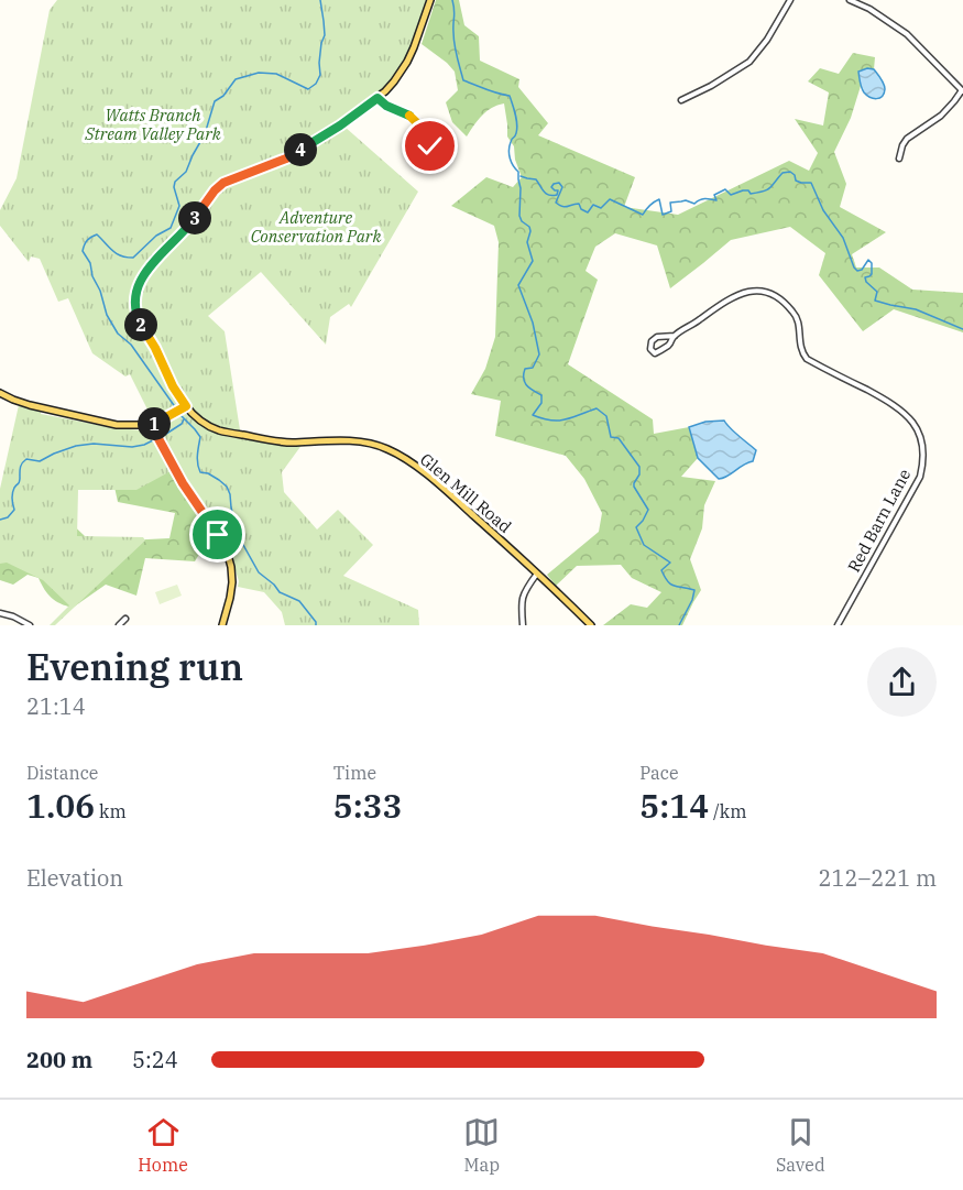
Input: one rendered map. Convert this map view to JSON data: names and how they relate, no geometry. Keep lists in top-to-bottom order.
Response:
{
  "streets": {
    "main road": ["Glen Mill Road"],
    "street": ["Red Barn Lane"]
  },
  "parks": ["Watts Branch Stream Valley Park", "Adventure Conservation Park"],
  "page": {
    "pins": [
      "4",
      "3",
      "2",
      "1"
    ],
    "heading": ["Evening run", "21:14"],
    "stats": [
      ["Distance", "1.06 km"],
      ["Time", "5:33"],
      ["Pace", "5:14 /km"]
    ],
    "chart": ["Elevation", "212–221 m"],
    "list": [
      {
        "name": "200 m",
        "note": "5:24"
      }
    ],
    "tabs": ["Home", "Map", "Saved"]
  }
}
